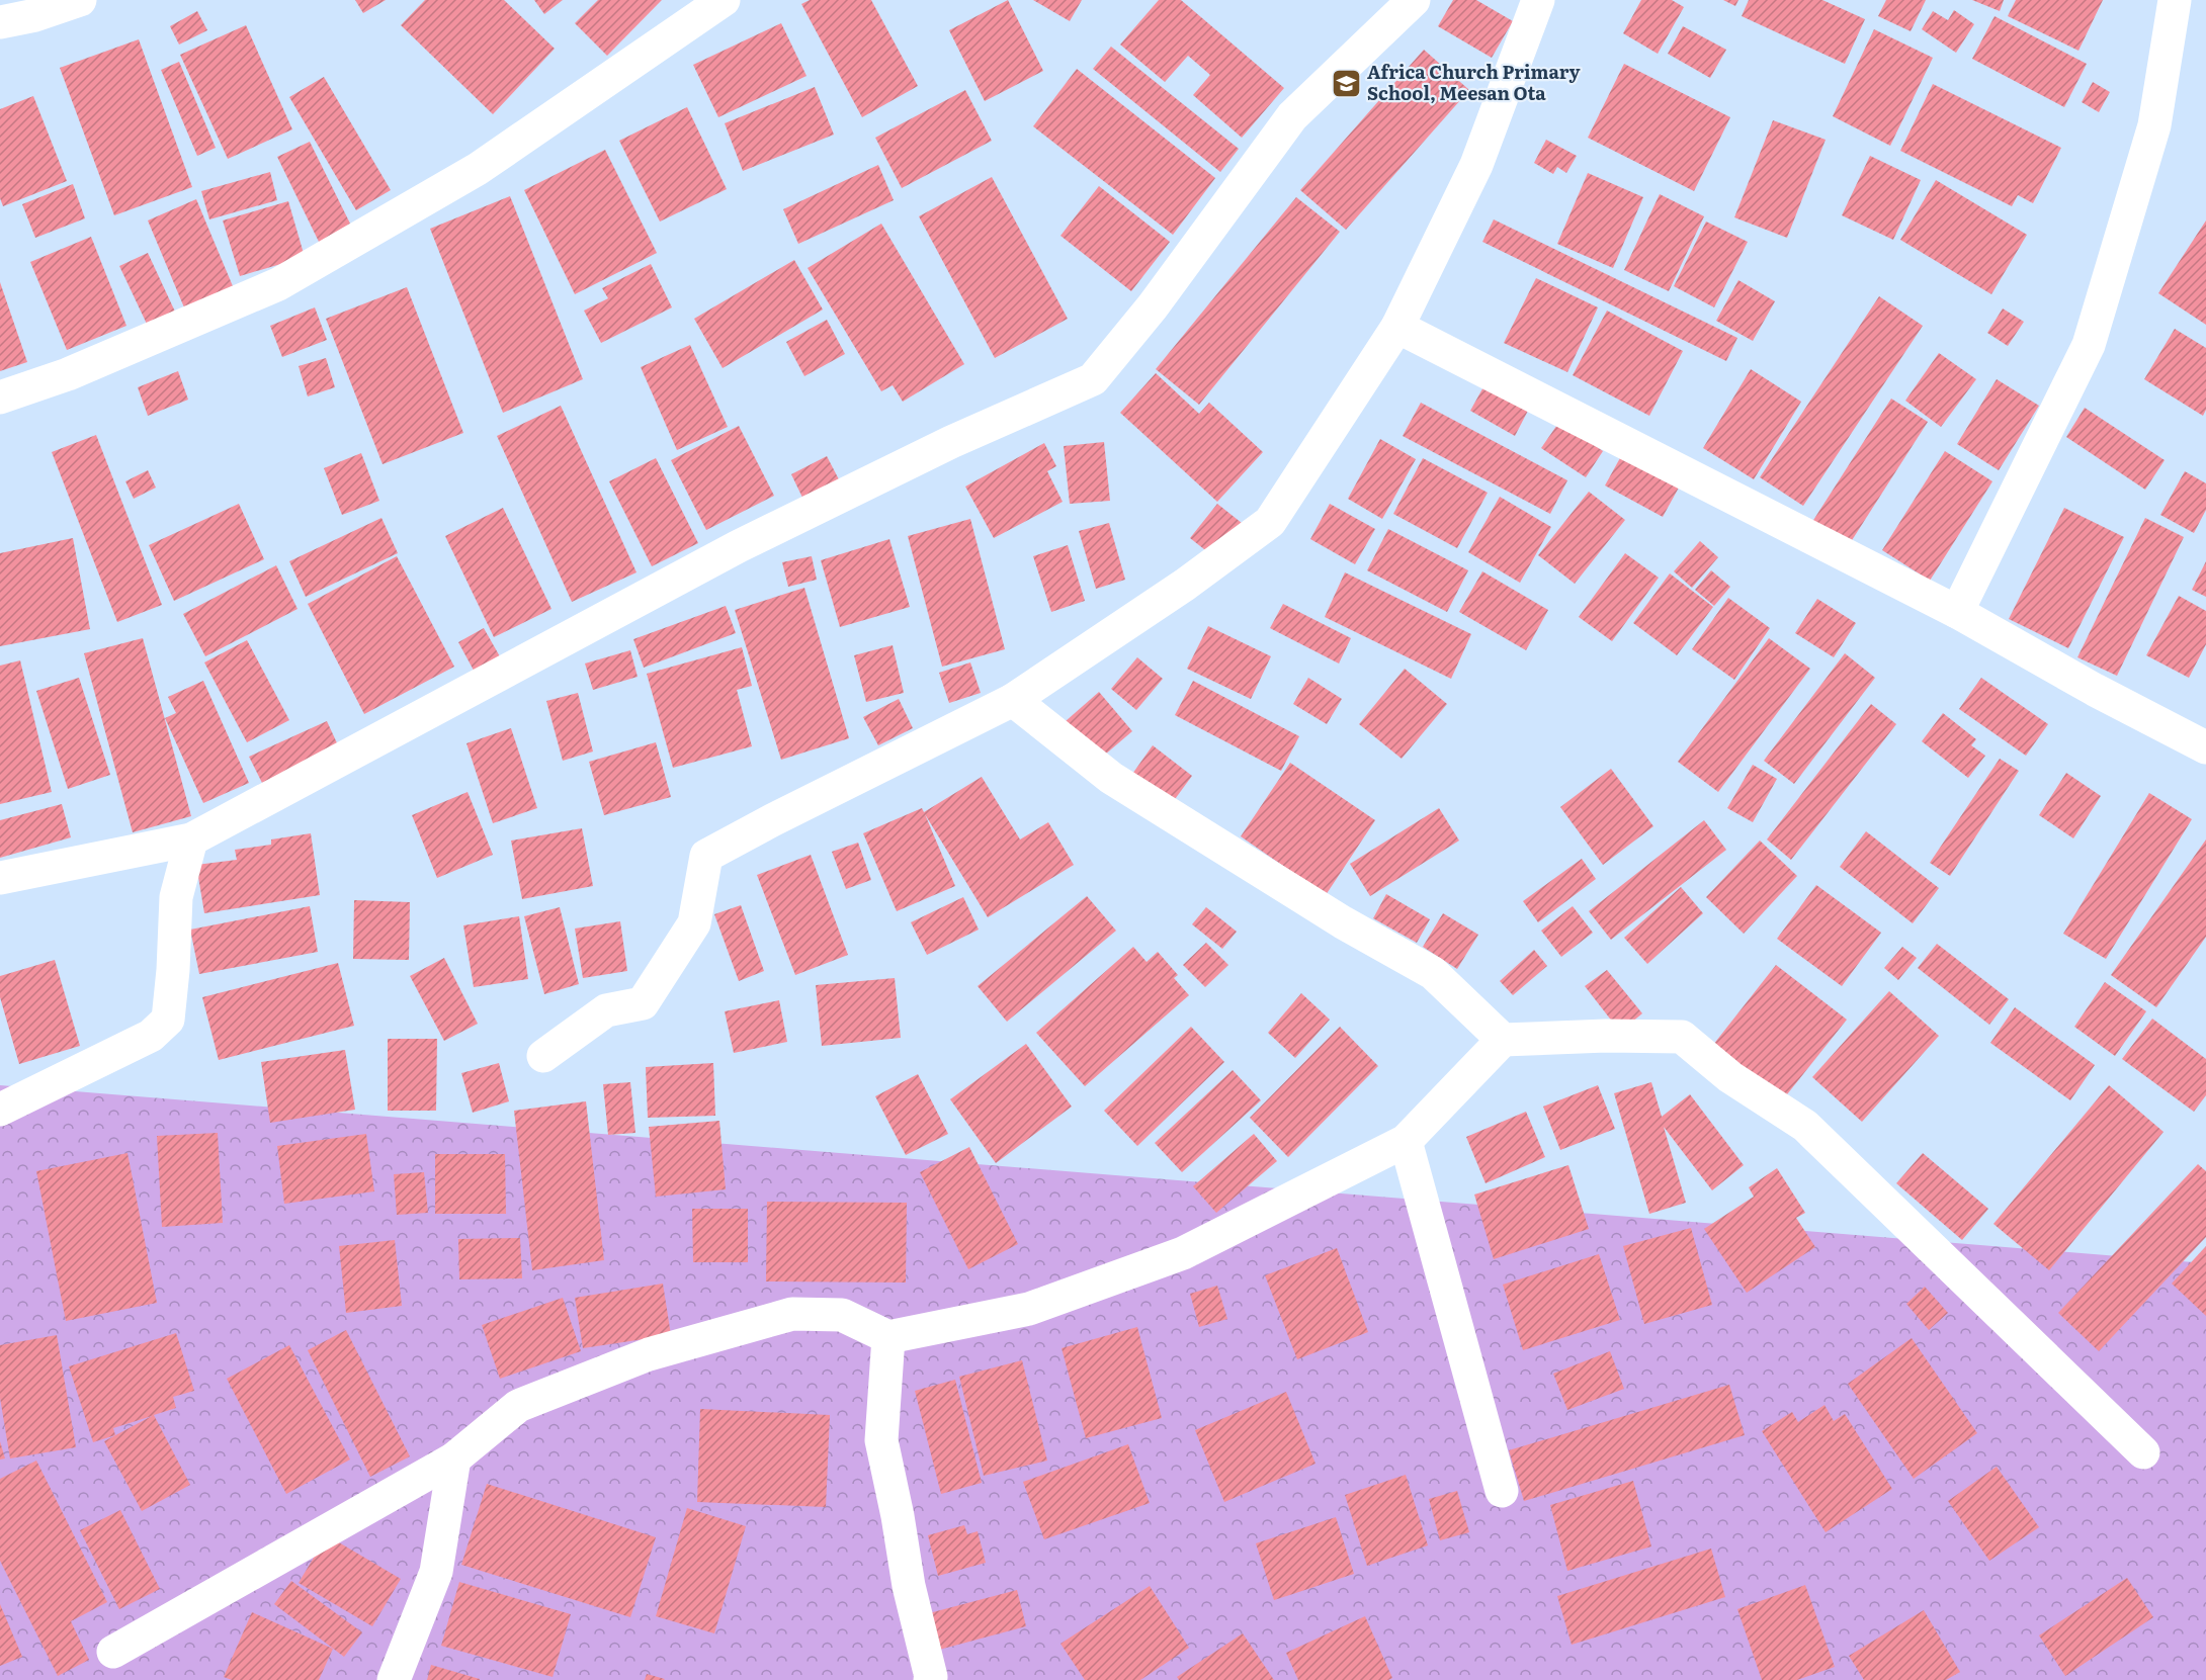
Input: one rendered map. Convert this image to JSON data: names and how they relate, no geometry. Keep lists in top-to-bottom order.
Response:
{
  "places": {
    "school or university": ["Africa Church Primary School, Meesan Ota"]
  }
}
